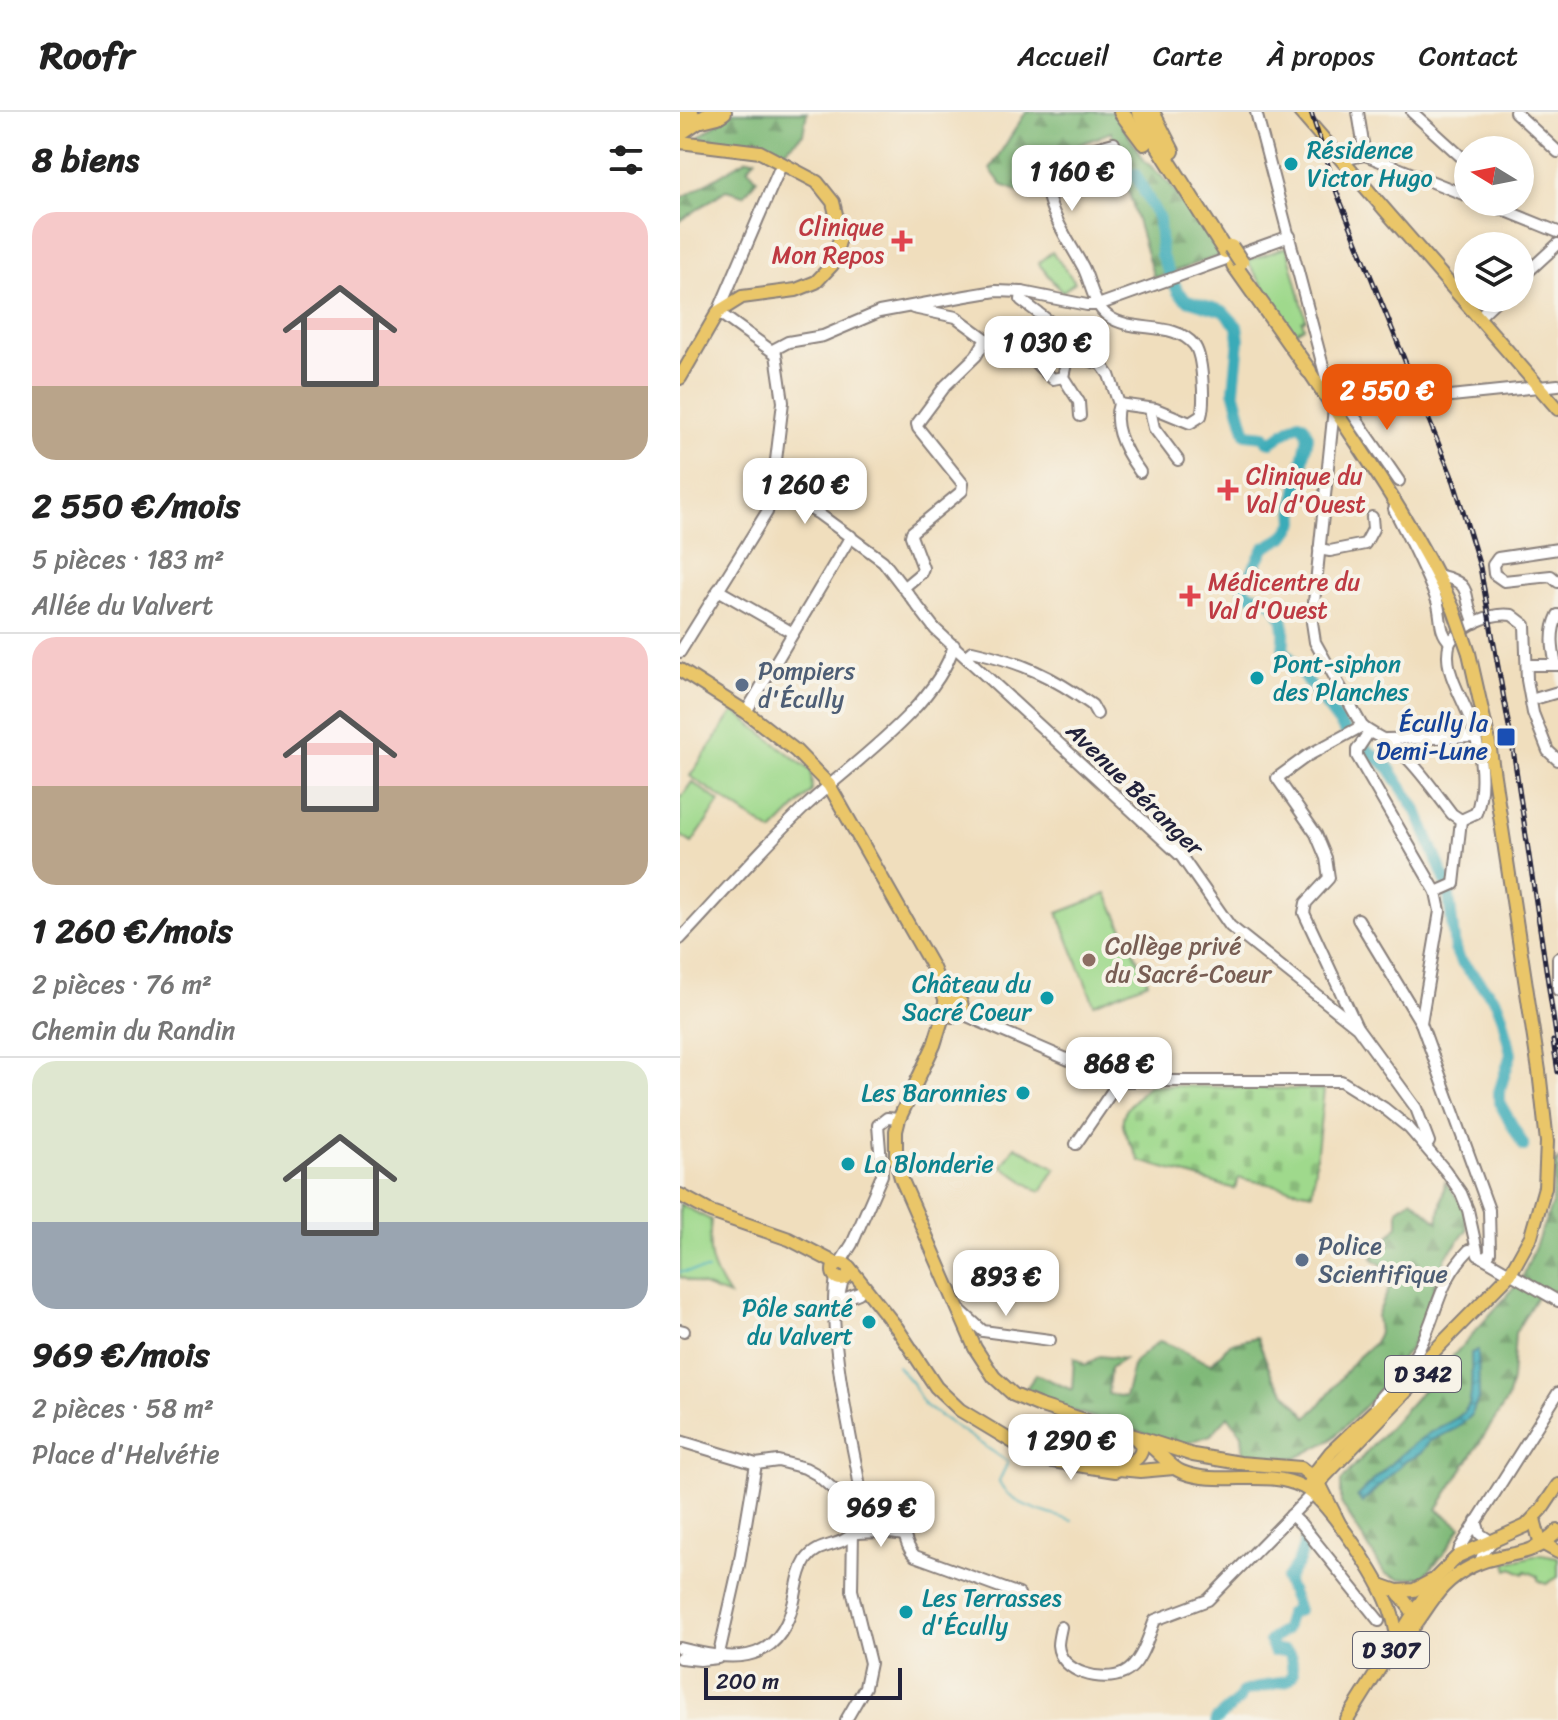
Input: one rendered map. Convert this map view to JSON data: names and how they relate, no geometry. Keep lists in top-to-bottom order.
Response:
{
  "streets": {
    "highway": ["D 342"],
    "main road": ["D 307"],
    "street": ["Avenue Béranger"]
  },
  "places": {
    "other": [
      "Résidence Victor Hugo",
      "Pont-siphon des Planches",
      "Pompiers d'Écully",
      "Collège privé du Sacré-Coeur",
      "Château du Sacré Coeur",
      "Les Baronnies",
      "La Blonderie",
      "Police Scientifique",
      "Pôle santé du Valvert",
      "Les Terrasses d'Écully"
    ],
    "health": ["Clinique Mon Repos", "Clinique du Val d'Ouest", "Médicentre du Val d'Ouest"],
    "transit": ["Écully la Demi-Lune"]
  },
  "scale_bar": "200 m",
  "north": "left",
  "page": {
    "header": "Roofr",
    "nav": [
      "Accueil",
      "Carte",
      "À propos",
      "Contact"
    ],
    "heading": "8 biens",
    "price": [
      "1 160 €",
      "1 030 €",
      "2 550 €",
      "1 260 €",
      "868 €",
      "893 €",
      "1 290 €",
      "969 €"
    ],
    "list": [
      {
        "name": "2 550 €/mois",
        "note": "5 pièces · 183 m² · Allée du Valvert"
      },
      {
        "name": "1 260 €/mois",
        "note": "2 pièces · 76 m² · Chemin du Randin"
      },
      {
        "name": "969 €/mois",
        "note": "2 pièces · 58 m² · Place d'Helvétie"
      }
    ],
    "scale": "200 m"
  }
}
